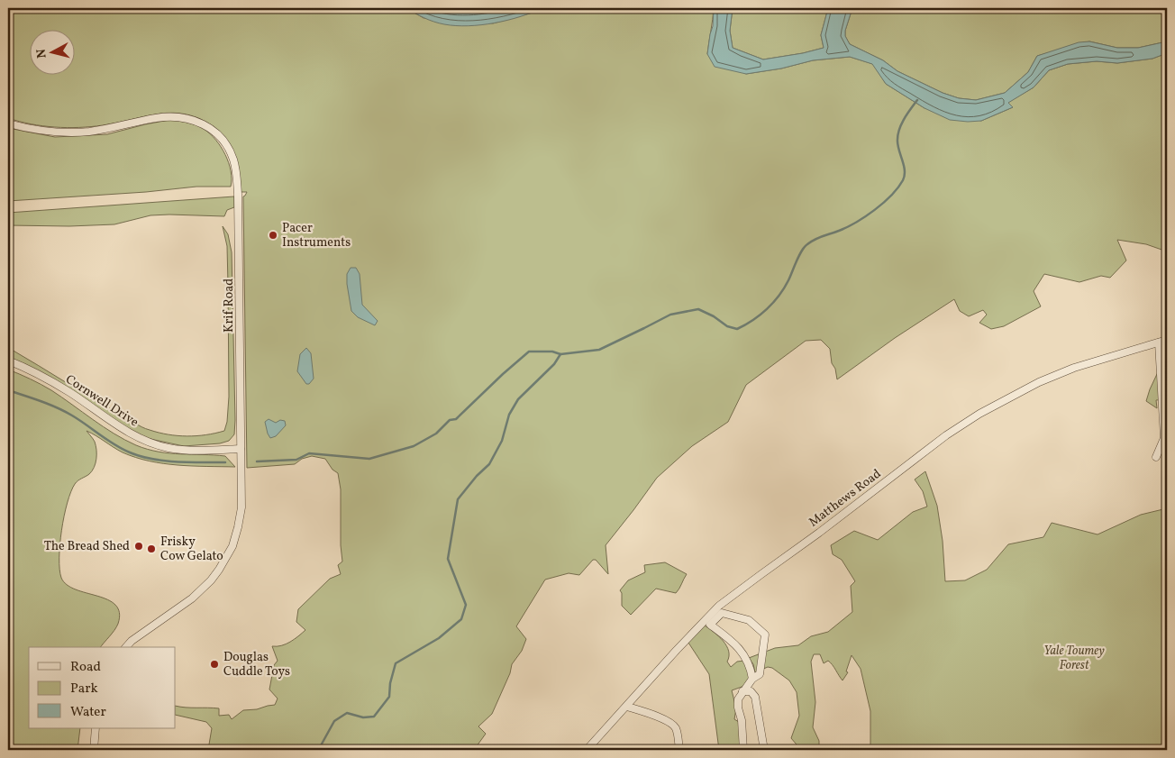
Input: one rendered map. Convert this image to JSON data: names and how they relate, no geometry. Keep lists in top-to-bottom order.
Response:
{
  "streets": {
    "street": ["Krif Road", "Cornwell Drive", "Matthews Road"]
  },
  "crossings": [
    ["Krif Road", "Cornwell Drive"]
  ],
  "parks": ["Yale Toumey Forest"],
  "places": [
    "Pacer Instruments",
    "The Bread Shed",
    "Frisky Cow Gelato",
    "Douglas Cuddle Toys"
  ],
  "legend": ["Road", "Park", "Water"],
  "north": "left"
}
